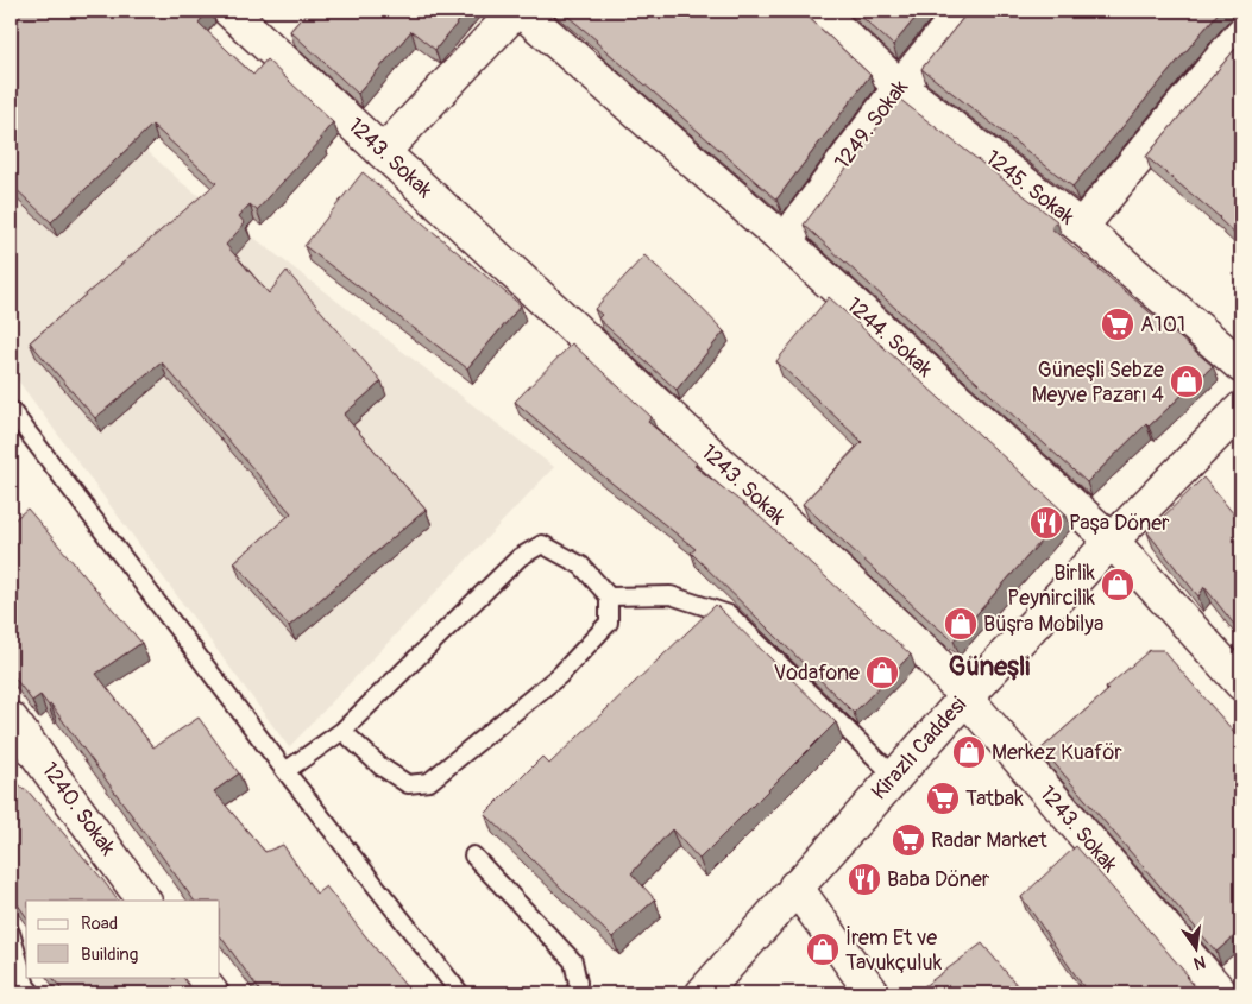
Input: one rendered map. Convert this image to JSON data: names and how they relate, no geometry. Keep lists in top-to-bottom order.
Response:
{
  "streets": {
    "street": [
      "1249. Sokak",
      "1243. Sokak",
      "1245. Sokak",
      "1244. Sokak",
      "Kirazlı Caddesi",
      "1240. Sokak"
    ]
  },
  "crossings": [
    ["1249. Sokak", "1245. Sokak"],
    ["1249. Sokak", "1244. Sokak"],
    ["1243. Sokak", "Kirazlı Caddesi"],
    ["1244. Sokak", "Kirazlı Caddesi"]
  ],
  "districts": ["Güneşli"],
  "places": {
    "supermarket": ["A101", "Tatbak", "Radar Market"],
    "shop": [
      "Güneşli Sebze Meyve Pazarı 4",
      "Birlik Peynircilik",
      "Büşra Mobilya",
      "Vodafone",
      "Merkez Kuaför",
      "İrem Et ve Tavukçuluk"
    ],
    "restaurant": ["Paşa Döner", "Baba Döner"]
  },
  "legend": ["Road", "Building"],
  "north": "bottom"
}
